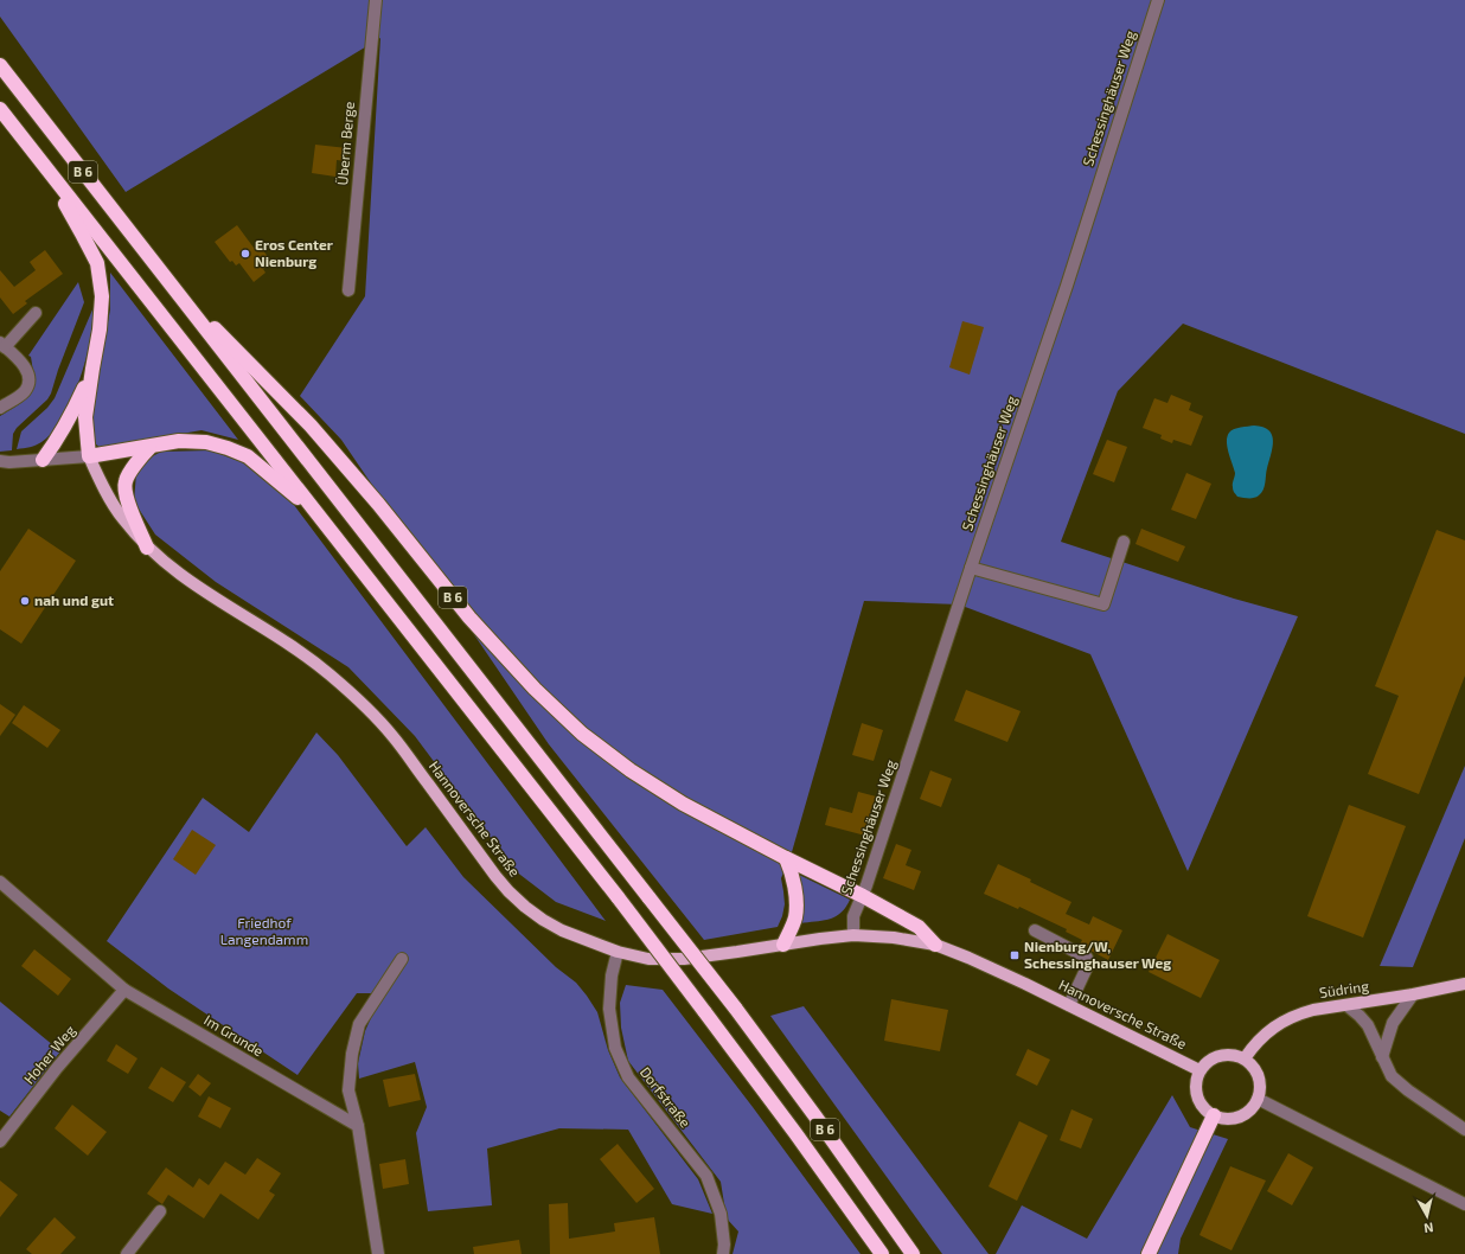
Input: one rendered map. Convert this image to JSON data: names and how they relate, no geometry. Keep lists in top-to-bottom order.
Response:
{
  "streets": {
    "highway": ["B 6"],
    "main road": ["Hannoversche Straße", "Südring"],
    "street": [
      "Schessinghäuser Weg",
      "Überm Berge",
      "Im Grunde",
      "Hoher Weg",
      "Dorfstraße"
    ]
  },
  "crossings": [
    ["Schessinghäuser Weg", "B 6"],
    ["Schessinghäuser Weg", "Hannoversche Straße"],
    ["B 6", "Hannoversche Straße"],
    ["Hannoversche Straße", "Südring"],
    ["Hannoversche Straße", "Dorfstraße"],
    ["Im Grunde", "Hoher Weg"]
  ],
  "parks": ["Friedhof Langendamm"],
  "places": {
    "other": ["Eros Center Nienburg", "nah und gut"],
    "transit": ["Nienburg/W, Schessinghauser Weg"]
  },
  "north": "bottom"
}
